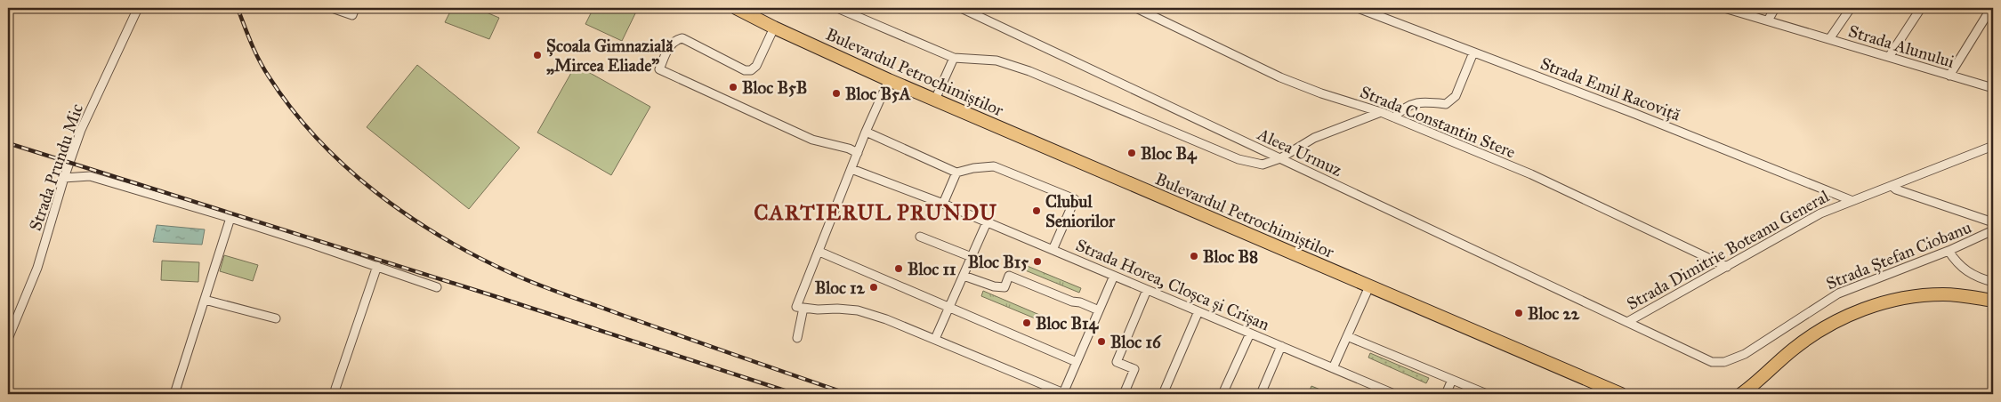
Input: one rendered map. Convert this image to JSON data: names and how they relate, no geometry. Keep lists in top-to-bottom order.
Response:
{
  "streets": {
    "main road": ["Bulevardul Petrochimiștilor"],
    "street": [
      "Strada Alunului",
      "Strada Emil Racoviță",
      "Strada Constantin Stere",
      "Aleea Urmuz",
      "Strada Prundu Mic",
      "Strada Dimitrie Boteanu General",
      "Strada Ștefan Ciobanu",
      "Strada Horea, Cloșca și Crișan"
    ]
  },
  "crossings": [
    ["Strada Emil Racoviță", "Strada Dimitrie Boteanu General"],
    ["Strada Constantin Stere", "Strada Dimitrie Boteanu General"],
    ["Aleea Urmuz", "Strada Dimitrie Boteanu General"],
    ["Aleea Urmuz", "Strada Ștefan Ciobanu"],
    ["Strada Dimitrie Boteanu General", "Strada Ștefan Ciobanu"]
  ],
  "districts": ["CARTIERUL PRUNDU"],
  "places": [
    "Școala Gimnazială „Mircea Eliade”",
    "Bloc B5B",
    "Bloc B5A",
    "Bloc B4",
    "Clubul Seniorilor",
    "Bloc B8",
    "Bloc B15",
    "Bloc 11",
    "Bloc 12",
    "Bloc 22",
    "Bloc B14",
    "Bloc 16"
  ]
}
